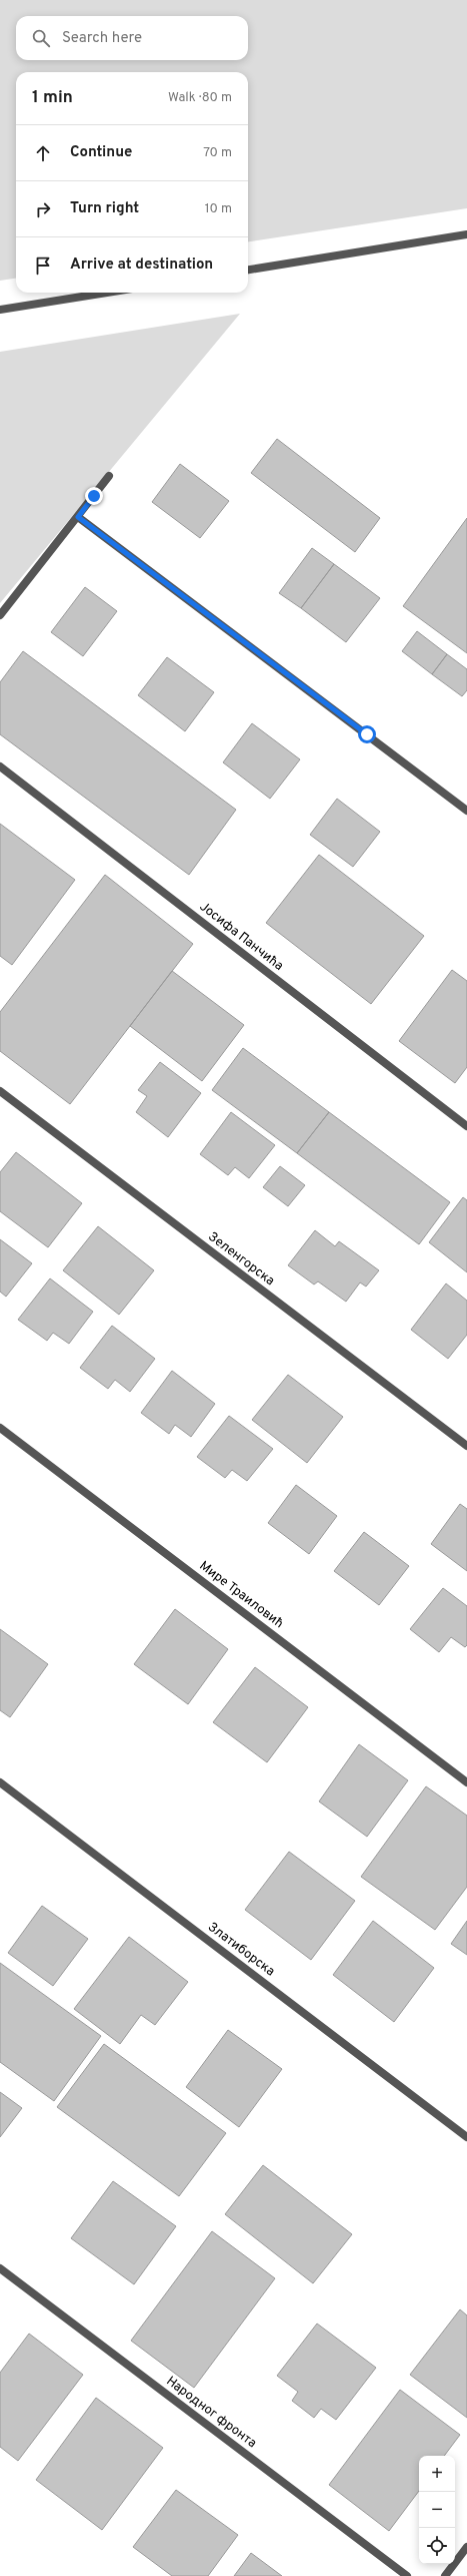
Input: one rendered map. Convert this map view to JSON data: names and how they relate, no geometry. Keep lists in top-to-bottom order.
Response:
{
  "streets": {
    "street": [
      "Јосифа Панчића",
      "Зеленгорска",
      "Мире Траиловић",
      "Златиборска",
      "Народног фронта"
    ]
  },
  "page": {
    "search": "Search here",
    "heading": ["1 min", "Walk · 80 m"],
    "list": [
      ["Continue", "70 m"],
      ["Turn right", "10 m"],
      "Arrive at destination"
    ],
    "map_buttons": ["+", "−"]
  }
}
